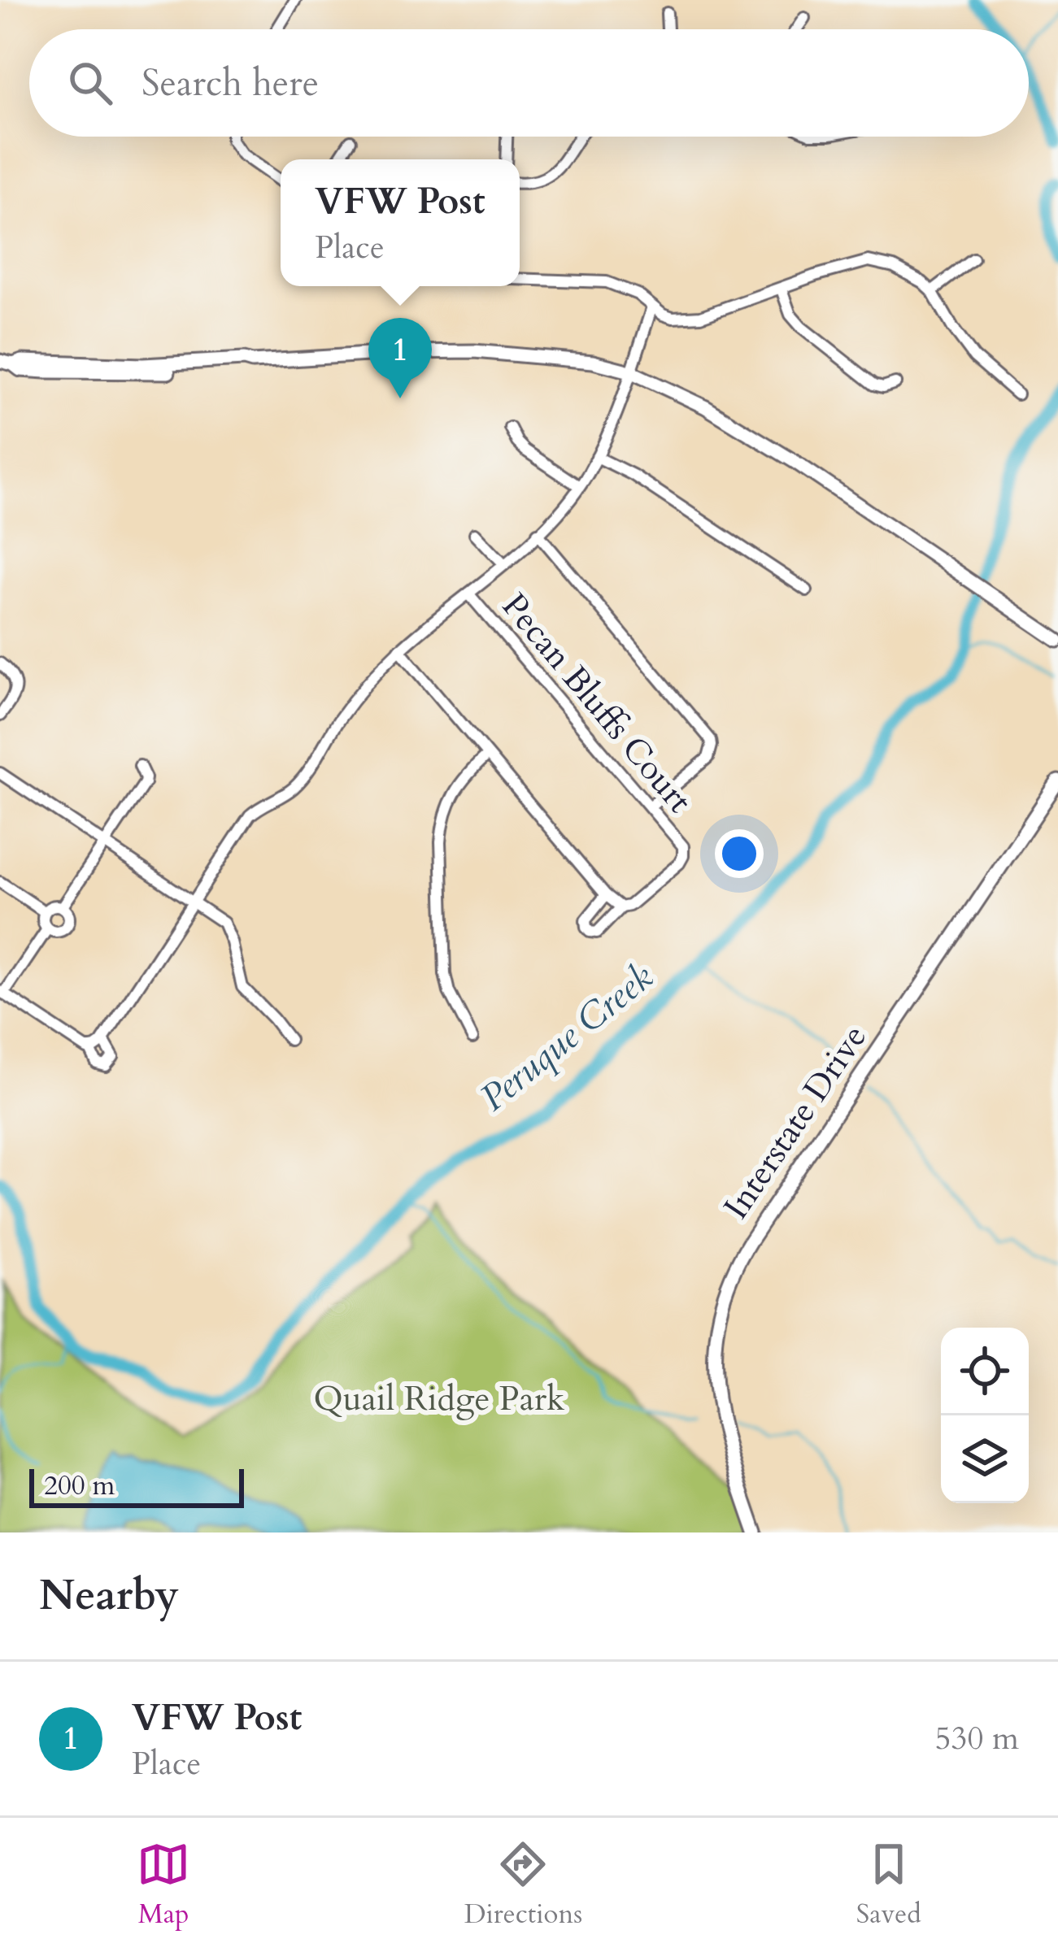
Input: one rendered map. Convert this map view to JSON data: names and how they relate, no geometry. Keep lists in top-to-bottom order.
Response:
{
  "streets": {
    "main road": ["Interstate Drive"],
    "street": ["Pecan Bluffs Court"]
  },
  "water": ["Peruque Creek"],
  "parks": ["Quail Ridge Park"],
  "scale_bar": "200 m",
  "page": {
    "search": "Search here",
    "popup": ["VFW Post", "Place"],
    "pins": "1",
    "scale": "200 m",
    "heading": "Nearby",
    "list": [
      {
        "mark": "1",
        "name": "VFW Post",
        "note": "Place",
        "value": "530 m"
      }
    ],
    "nav": ["Map", "Directions", "Saved"]
  }
}
